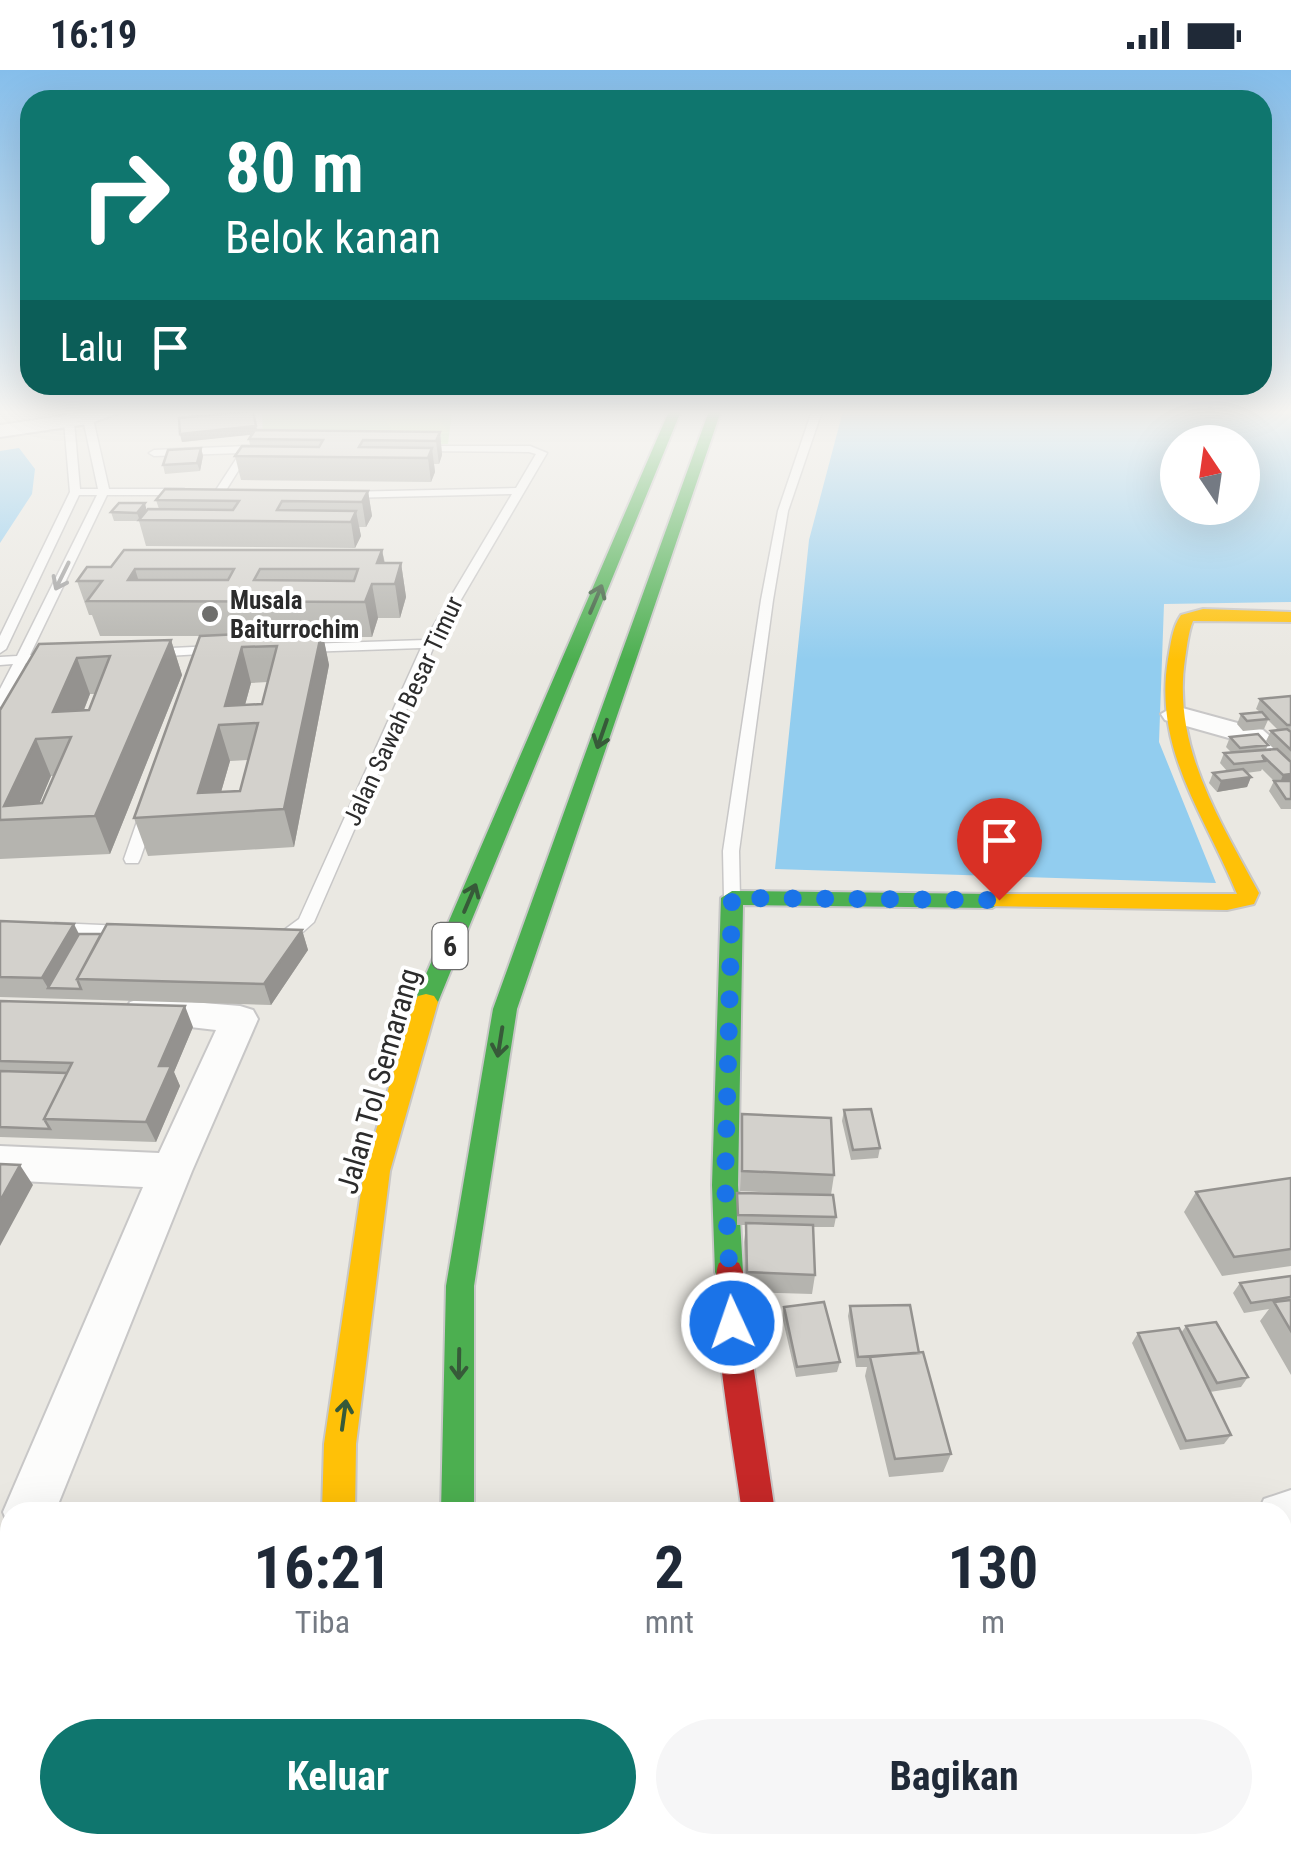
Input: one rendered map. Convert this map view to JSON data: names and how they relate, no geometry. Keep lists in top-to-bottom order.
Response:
{
  "streets": {
    "main road": ["6", "Jalan Tol Semarang"],
    "lane": ["Jalan Sawah Besar Timur"]
  },
  "places": ["Musala Baiturrochim"],
  "north": "top",
  "page": {
    "status": "16:19",
    "turn": ["80 m", "Belok kanan"],
    "then": "Lalu",
    "eta": [
      "16:21",
      "Tiba",
      "2",
      "mnt",
      "130",
      "m"
    ],
    "buttons": ["Keluar", "Bagikan"]
  }
}
